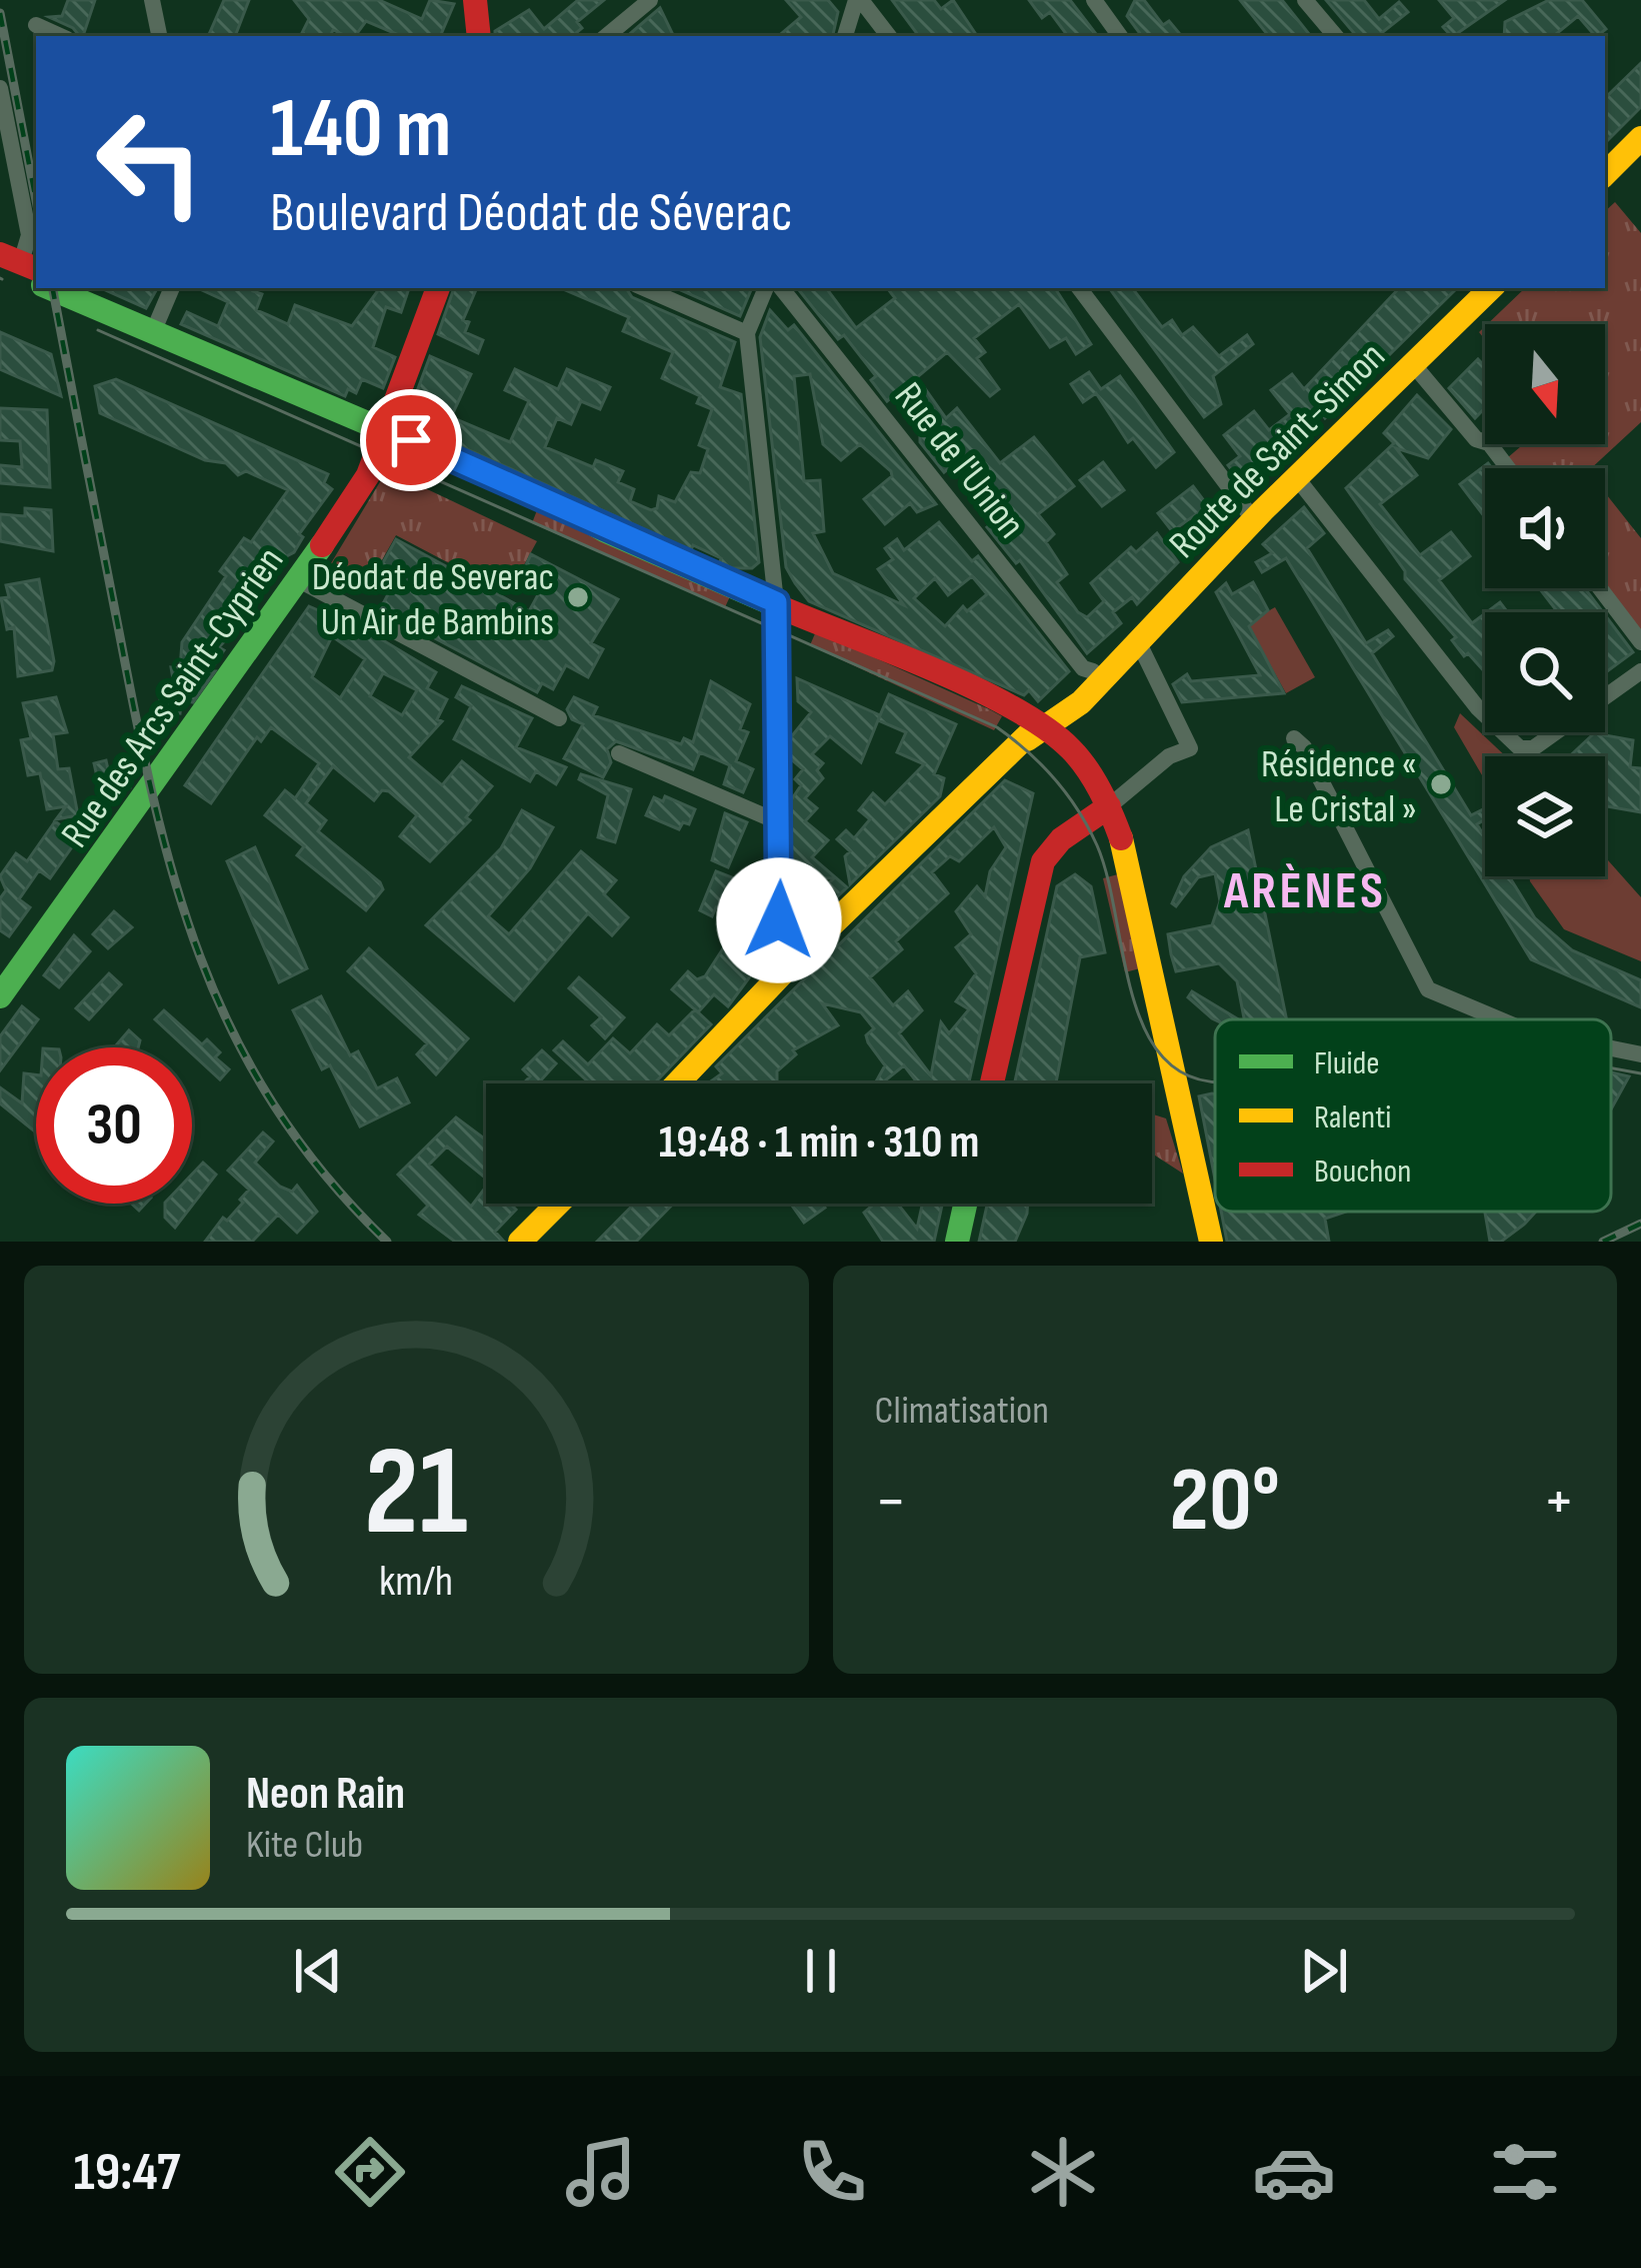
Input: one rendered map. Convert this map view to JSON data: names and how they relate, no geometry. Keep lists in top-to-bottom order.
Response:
{
  "streets": {
    "main road": ["Route de Saint-Simon", "Rue des Arcs Saint-Cyprien"],
    "street": ["Rue de l'Union"]
  },
  "crossings": [
    ["Route de Saint-Simon", "Rue de l'Union"]
  ],
  "districts": ["ARÈNES"],
  "places": ["Déodat de Severac Un Air de Bambins", "Résidence « Le Cristal »"],
  "legend": ["Fluide", "Ralenti", "Bouchon"],
  "north": "bottom",
  "page": {
    "turn": ["140 m", "Boulevard Déodat de Séverac"],
    "limit": "30",
    "trip": "19:48 · 1 min · 310 m",
    "tile": "Climatisation",
    "heat": ["−", "20°", "+"],
    "song": ["Neon Rain", "Kite Club"],
    "tabs": "19:47",
    "gauge": ["21", "km/h"]
  }
}
